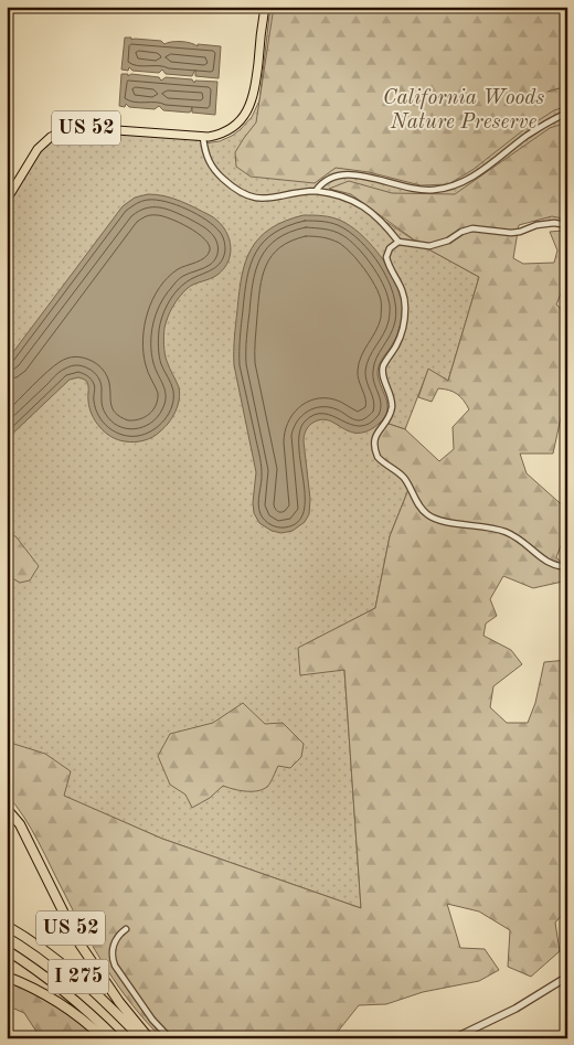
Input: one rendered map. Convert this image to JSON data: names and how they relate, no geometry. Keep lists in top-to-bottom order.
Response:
{
  "streets": {
    "highway": ["US 52", "I 275"]
  },
  "parks": ["California Woods Nature Preserve"]
}
